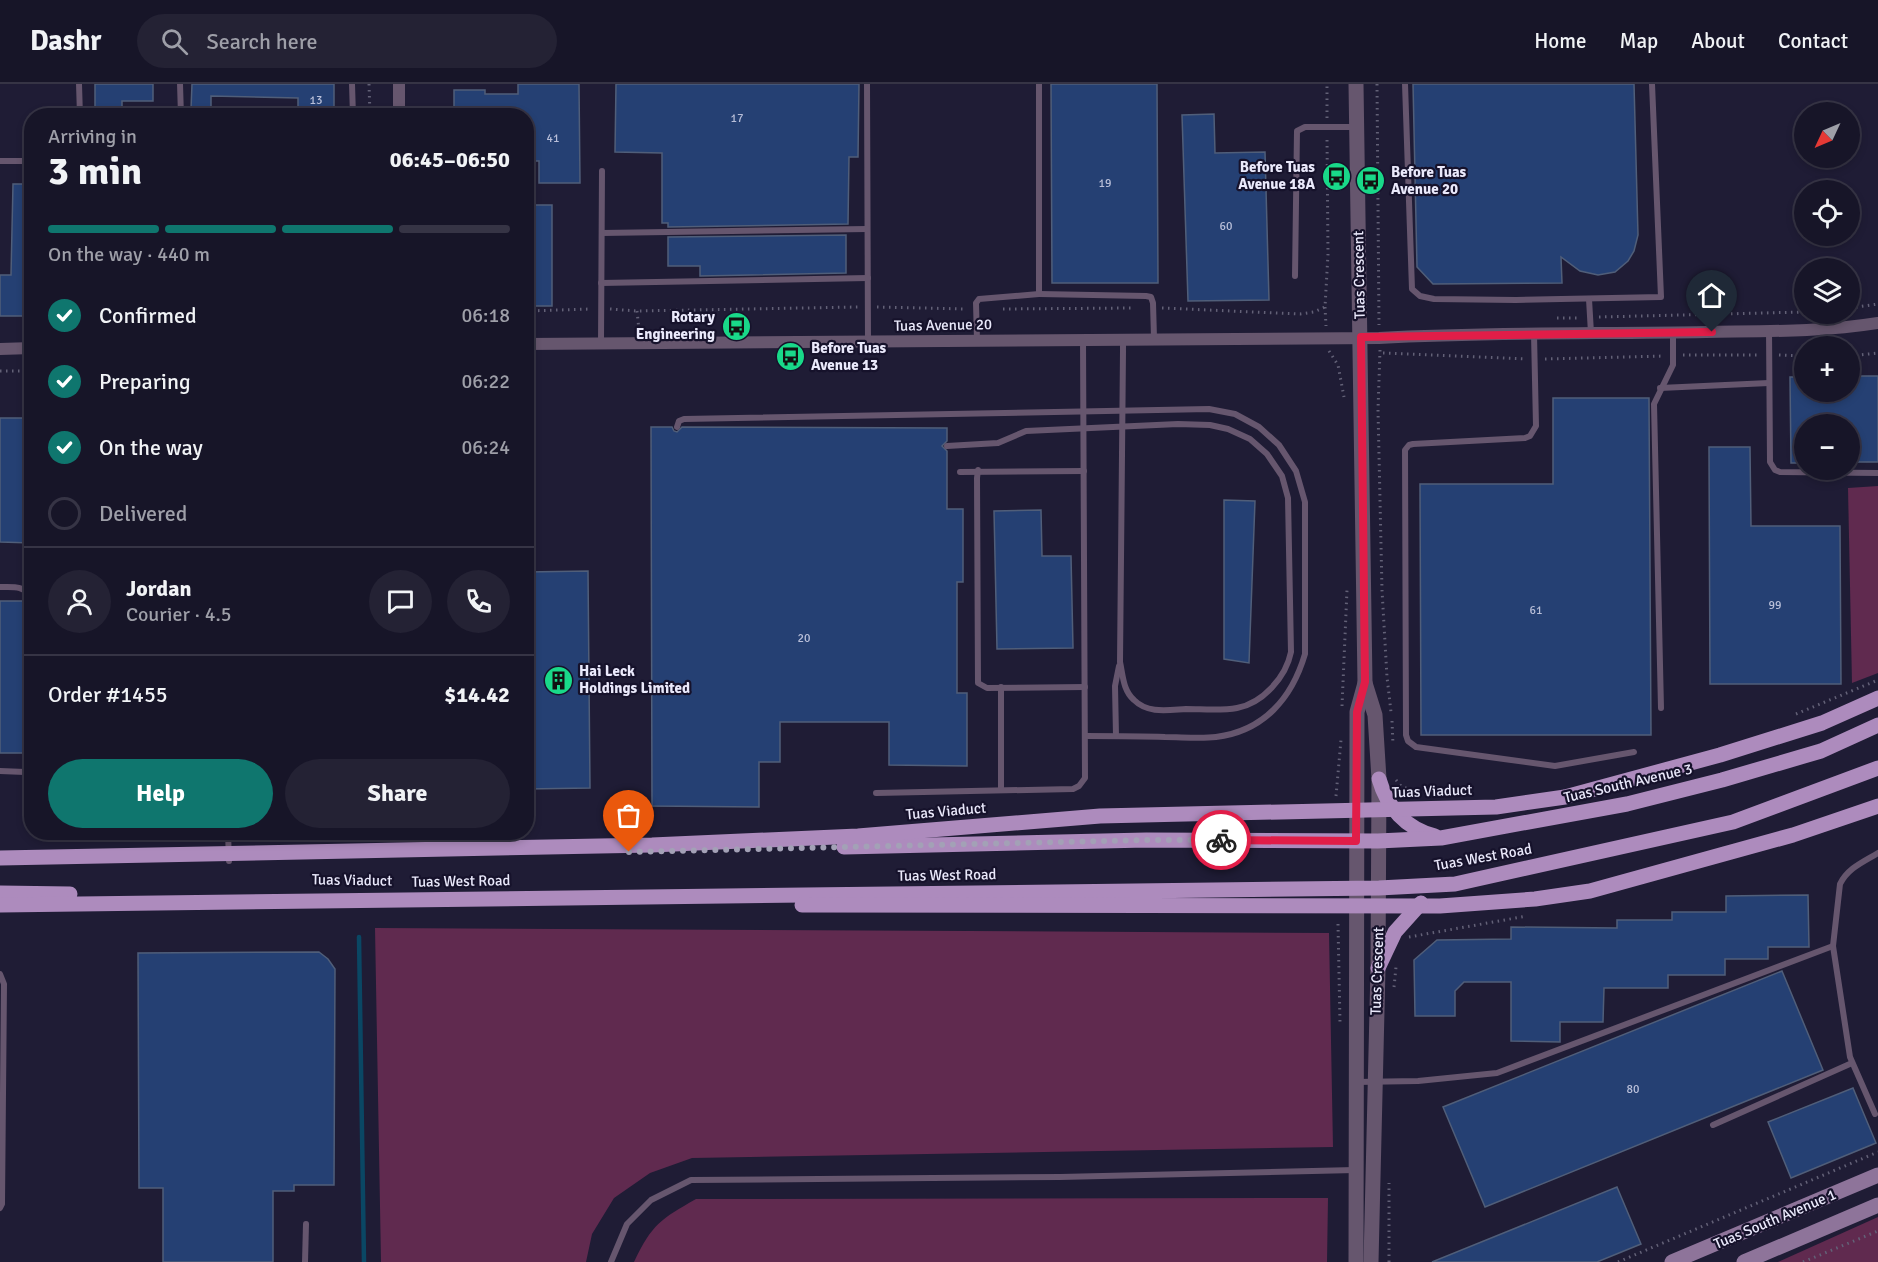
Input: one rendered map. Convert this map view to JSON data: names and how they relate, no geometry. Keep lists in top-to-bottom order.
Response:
{
  "streets": {
    "main road": [
      "Tuas South Avenue 3",
      "Tuas Viaduct",
      "Tuas West Road",
      "Tuas South Avenue 1"
    ],
    "street": ["Tuas Crescent", "Tuas Avenue 20"]
  },
  "crossings": [
    ["Tuas Crescent", "Tuas Avenue 20"],
    ["Tuas Crescent", "Tuas South Avenue 3"],
    ["Tuas Crescent", "Tuas West Road"],
    ["Tuas South Avenue 3", "Tuas West Road"]
  ],
  "places": {
    "bus stop": [
      "Before Tuas Avenue 18A",
      "Before Tuas Avenue 20",
      "Rotary Engineering",
      "Before Tuas Avenue 13"
    ],
    "building": ["Hai Leck Holdings Limited"]
  },
  "house_numbers": [
    "13",
    "17",
    "41",
    "19",
    "60",
    "99",
    "61",
    "20",
    "80"
  ],
  "north": "bottom left",
  "page": {
    "header": "Dashr",
    "search": "Search here",
    "nav": [
      "Home",
      "Map",
      "About",
      "Contact"
    ],
    "map_buttons": ["+", "−"],
    "heading": ["3 min", "Arriving in", "06:45–06:50"],
    "panel": [
      "Jordan",
      "Courier · 4.5",
      "Order #1455",
      "$14.42"
    ],
    "bar": "On the way · 440 m",
    "list": [
      ["Confirmed", "06:18"],
      ["Preparing", "06:22"],
      ["On the way", "06:24"],
      "Delivered"
    ],
    "buttons": ["Help", "Share"]
  }
}
